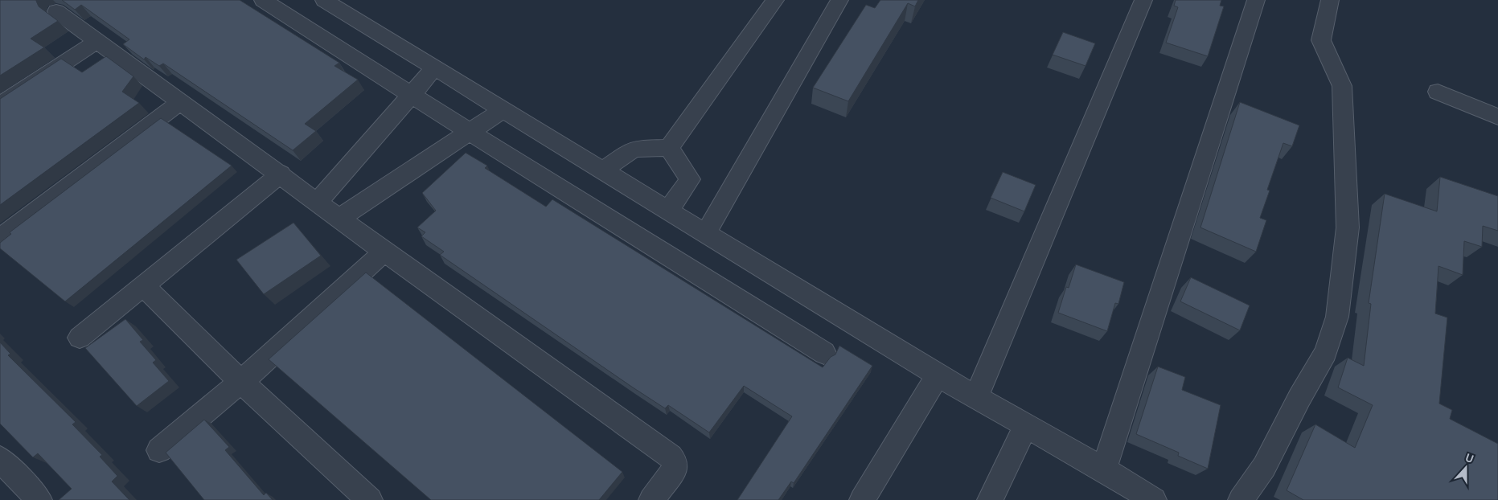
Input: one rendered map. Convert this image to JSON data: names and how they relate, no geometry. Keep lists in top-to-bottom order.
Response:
{
  "north": "top"
}
